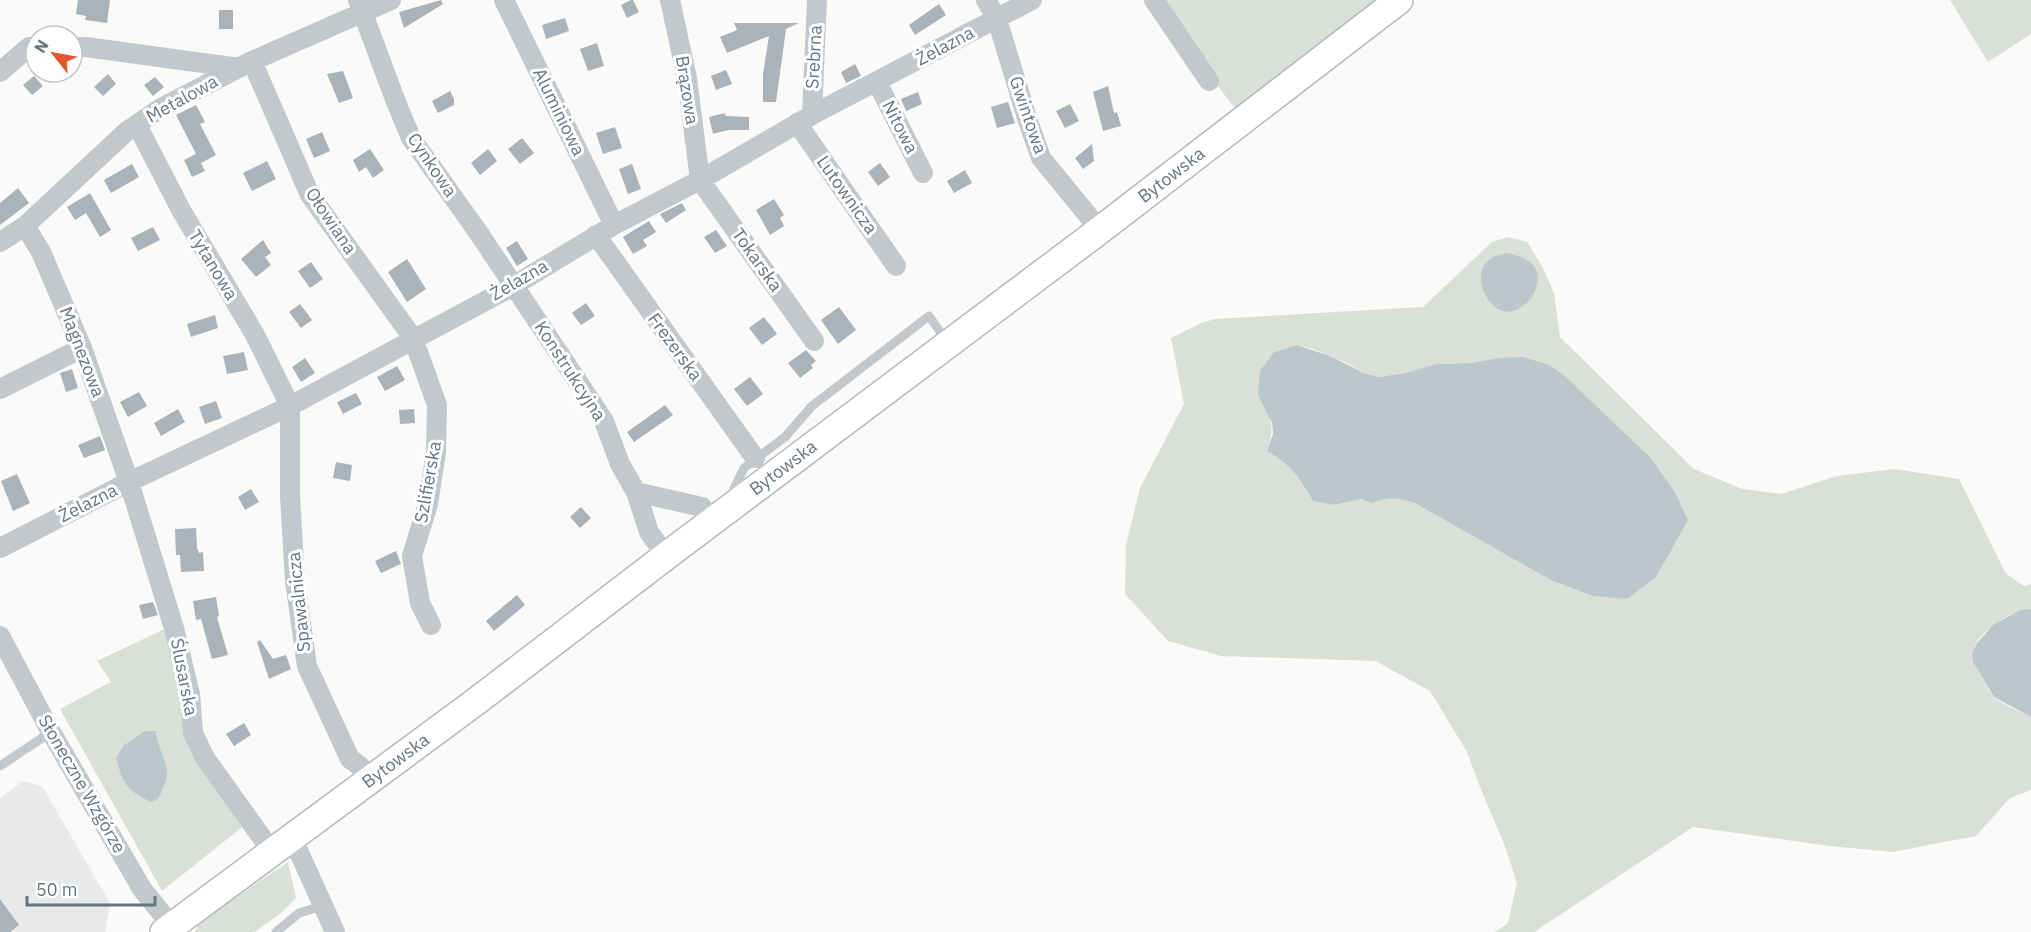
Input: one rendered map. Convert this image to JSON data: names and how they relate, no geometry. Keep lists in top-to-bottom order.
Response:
{
  "streets": {
    "main road": ["Bytowska"],
    "street": [
      "Żelazna",
      "Srebrna",
      "Brązowa",
      "Metalowa",
      "Aluminiowa",
      "Gwintowa",
      "Nitowa",
      "Cynkowa",
      "Lutownicza",
      "Ołowiana",
      "Tokarska",
      "Tytanowa",
      "Frezerska",
      "Magnezowa",
      "Konstrukcyjna",
      "Szlifierska",
      "Spawalnicza",
      "Ślusarska",
      "Słoneczne Wzgórze"
    ]
  },
  "crossings": [
    ["Żelazna", "Srebrna"],
    ["Żelazna", "Brązowa"],
    ["Żelazna", "Aluminiowa"],
    ["Żelazna", "Gwintowa"],
    ["Żelazna", "Nitowa"],
    ["Żelazna", "Cynkowa"],
    ["Żelazna", "Lutownicza"],
    ["Żelazna", "Ołowiana"],
    ["Żelazna", "Tokarska"],
    ["Żelazna", "Tytanowa"],
    ["Żelazna", "Frezerska"],
    ["Żelazna", "Magnezowa"],
    ["Żelazna", "Konstrukcyjna"],
    ["Żelazna", "Szlifierska"],
    ["Żelazna", "Spawalnicza"],
    ["Żelazna", "Ślusarska"],
    ["Srebrna", "Lutownicza"],
    ["Brązowa", "Tokarska"],
    ["Metalowa", "Cynkowa"],
    ["Metalowa", "Ołowiana"],
    ["Metalowa", "Tytanowa"],
    ["Metalowa", "Magnezowa"],
    ["Gwintowa", "Bytowska"],
    ["Cynkowa", "Konstrukcyjna"],
    ["Bytowska", "Konstrukcyjna"],
    ["Bytowska", "Spawalnicza"],
    ["Bytowska", "Ślusarska"],
    ["Bytowska", "Słoneczne Wzgórze"],
    ["Ołowiana", "Szlifierska"],
    ["Tytanowa", "Spawalnicza"],
    ["Magnezowa", "Ślusarska"]
  ],
  "scale_bar": "50 m",
  "north": "top left"
}
